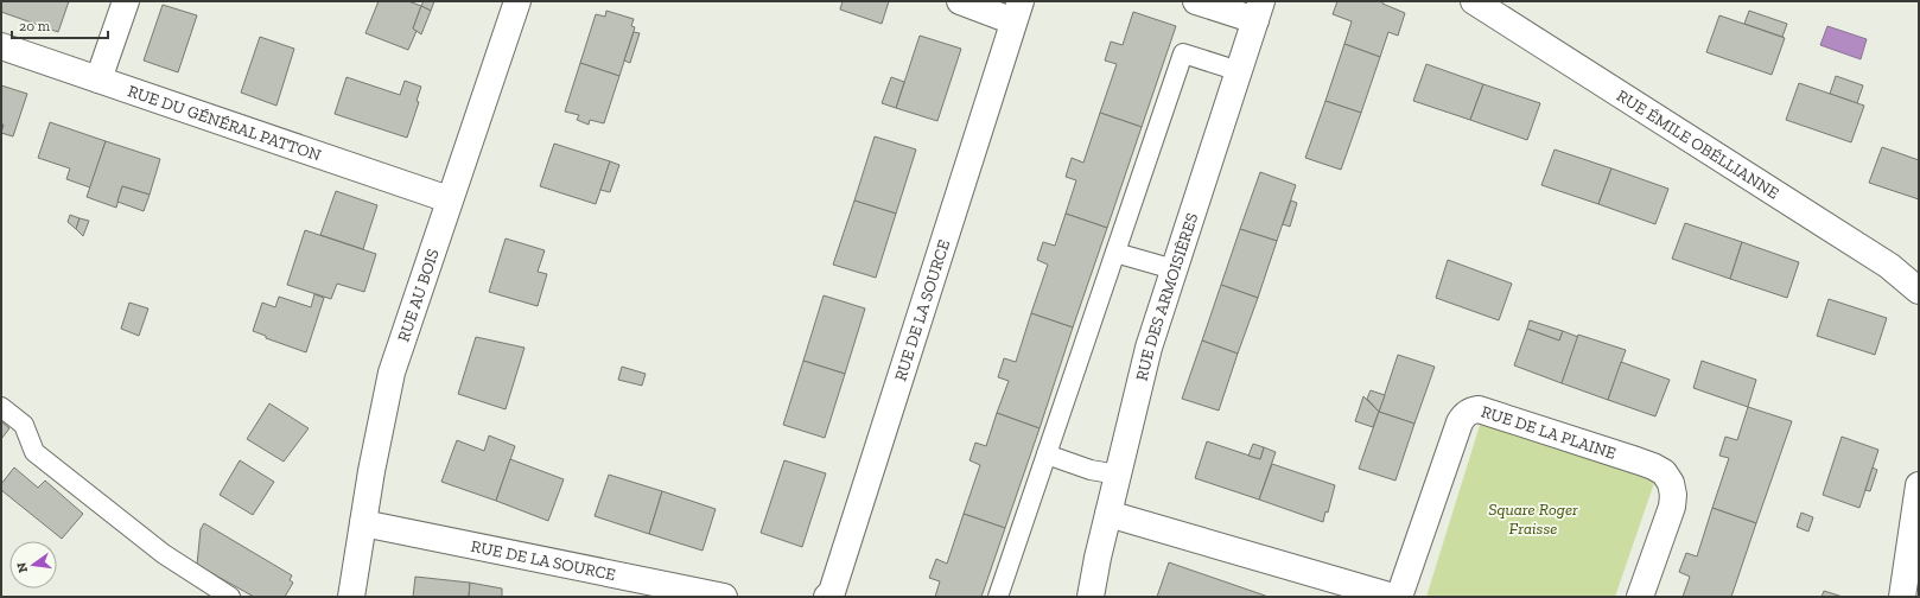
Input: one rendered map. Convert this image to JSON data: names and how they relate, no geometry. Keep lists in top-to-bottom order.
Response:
{
  "streets": {
    "street": [
      "RUE DU GÉNÉRAL PATTON",
      "RUE ÉMILE OBÉLLIANNE",
      "RUE AU BOIS",
      "RUE DES ARMOISIÈRES",
      "RUE DE LA SOURCE",
      "RUE DE LA PLAINE"
    ]
  },
  "crossings": [
    ["RUE DU GÉNÉRAL PATTON", "RUE AU BOIS"],
    ["RUE AU BOIS", "RUE DE LA SOURCE"]
  ],
  "parks": ["Square Roger Fraisse"],
  "scale_bar": "20 m",
  "north": "left"
}
